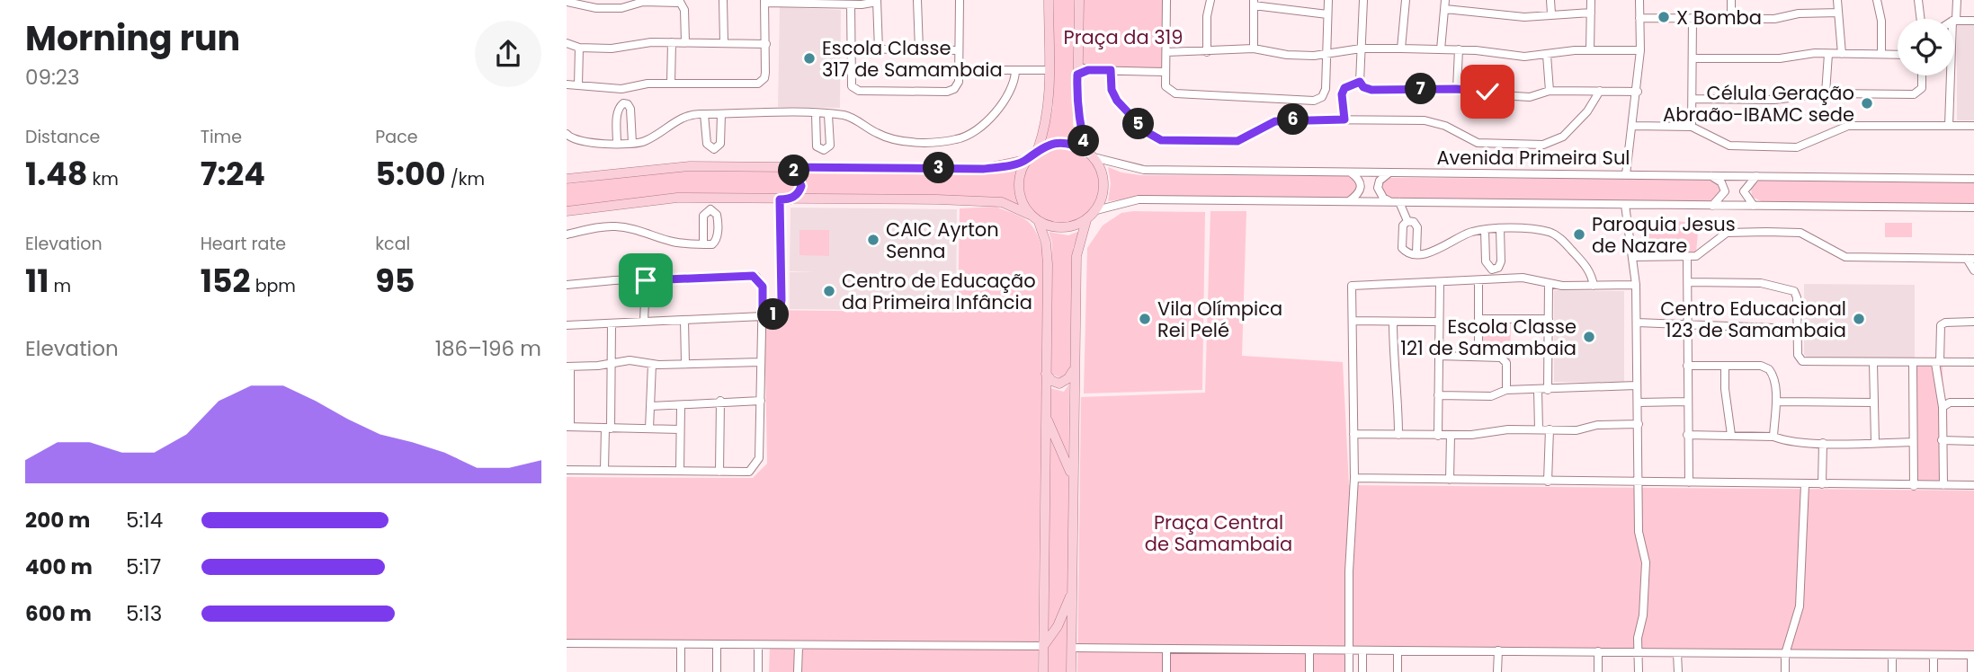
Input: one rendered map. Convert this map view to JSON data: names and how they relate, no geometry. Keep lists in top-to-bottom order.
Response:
{
  "streets": {
    "street": ["Avenida Primeira Sul"]
  },
  "parks": ["Praça da 319", "Praça Central de Samambaia"],
  "places": [
    "X Bomba",
    "Escola Classe 317 de Samambaia",
    "Célula Geração Abraão-IBAMC sede",
    "Paroquia Jesus de Nazare",
    "CAIC Ayrton Senna",
    "Centro de Educação da Primeira Infância",
    "Vila Olímpica Rei Pelé",
    "Centro Educacional 123 de Samambaia",
    "Escola Classe 121 de Samambaia"
  ],
  "page": {
    "heading": ["Morning run", "09:23"],
    "pins": [
      "7",
      "6",
      "5",
      "4",
      "3",
      "2",
      "1"
    ],
    "stats": [
      ["Distance", "1.48 km"],
      ["Time", "7:24"],
      ["Pace", "5:00 /km"],
      ["Elevation", "11 m"],
      ["Heart rate", "152 bpm"],
      ["kcal", "95"]
    ],
    "chart": ["Elevation", "186–196 m"],
    "list": [
      {
        "name": "200 m",
        "note": "5:14"
      },
      {
        "name": "400 m",
        "note": "5:17"
      },
      {
        "name": "600 m",
        "note": "5:13"
      }
    ]
  }
}
